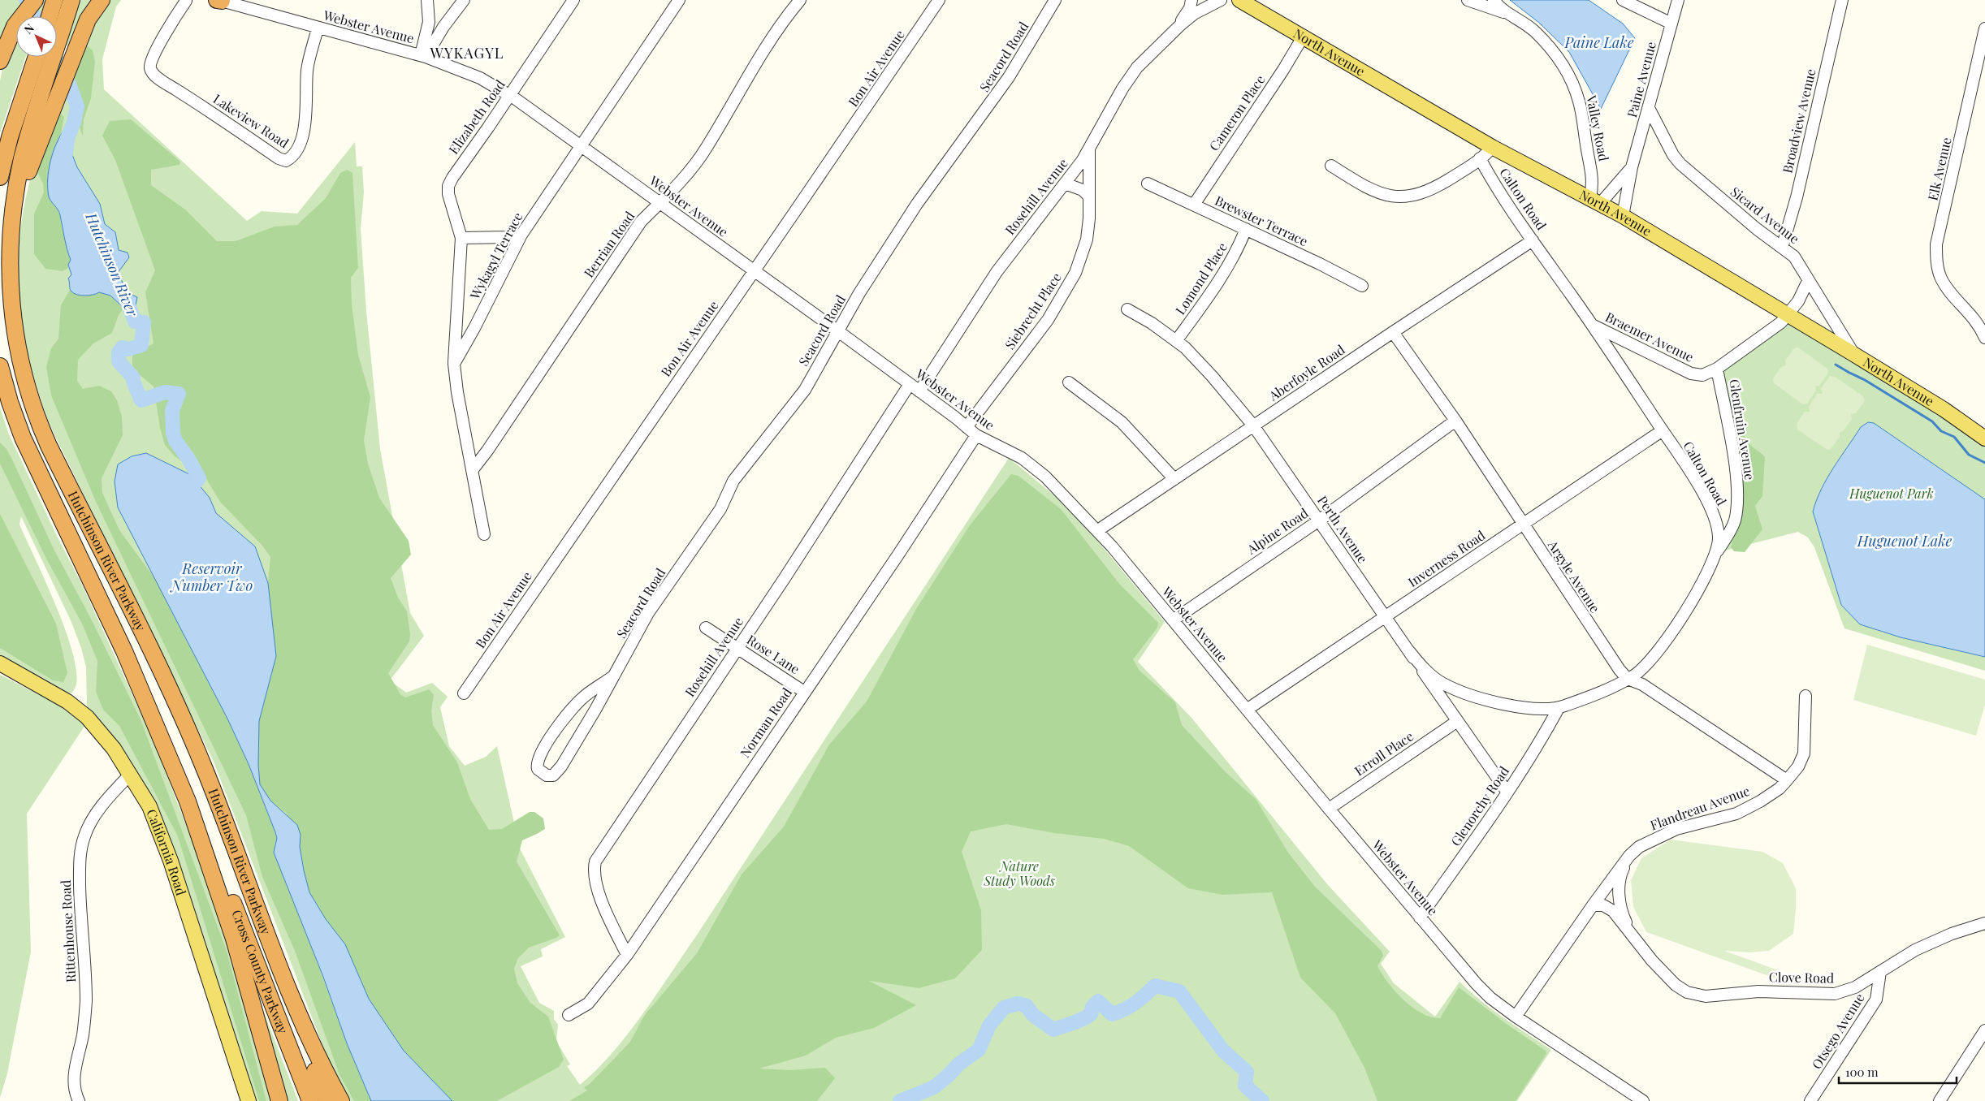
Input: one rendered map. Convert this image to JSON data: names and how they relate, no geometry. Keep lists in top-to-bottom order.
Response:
{
  "streets": {
    "highway": ["Hutchinson River Parkway", "Cross County Parkway"],
    "main road": ["North Avenue", "California Road"],
    "street": [
      "Webster Avenue",
      "Seacord Road",
      "Bon Air Avenue",
      "Paine Avenue",
      "Cameron Place",
      "Elizabeth Road",
      "Lakeview Road",
      "Broadview Avenue",
      "Valley Road",
      "Elk Avenue",
      "Rosehill Avenue",
      "Calton Road",
      "Sicard Avenue",
      "Brewster Terrace",
      "Berrian Road",
      "Wykagyl Terrace",
      "Lomond Place",
      "Siebrecht Place",
      "Braemer Avenue",
      "Aberfoyle Road",
      "Glenfruin Avenue",
      "Perth Avenue",
      "Alpine Road",
      "Inverness Road",
      "Argyle Avenue",
      "Rose Lane",
      "Norman Road",
      "Erroll Place",
      "Glenorchy Road",
      "Flandreau Avenue",
      "Rittenhouse Road",
      "Clove Road",
      "Otsego Avenue"
    ]
  },
  "crossings": [
    ["Webster Avenue", "Seacord Road"],
    ["Webster Avenue", "Bon Air Avenue"],
    ["Webster Avenue", "Elizabeth Road"],
    ["Webster Avenue", "Lakeview Road"],
    ["Webster Avenue", "Rosehill Avenue"],
    ["Webster Avenue", "Berrian Road"],
    ["Webster Avenue", "Wykagyl Terrace"],
    ["Webster Avenue", "Siebrecht Place"],
    ["Webster Avenue", "Aberfoyle Road"],
    ["Webster Avenue", "Alpine Road"],
    ["Webster Avenue", "Inverness Road"],
    ["Webster Avenue", "Norman Road"],
    ["Webster Avenue", "Erroll Place"],
    ["Webster Avenue", "Glenorchy Road"],
    ["Webster Avenue", "Flandreau Avenue"],
    ["North Avenue", "Paine Avenue"],
    ["North Avenue", "Cameron Place"],
    ["North Avenue", "Valley Road"],
    ["North Avenue", "Sicard Avenue"],
    ["North Avenue", "Glenfruin Avenue"],
    ["Paine Avenue", "Valley Road"],
    ["Paine Avenue", "Sicard Avenue"],
    ["Cameron Place", "Brewster Terrace"],
    ["Elizabeth Road", "Wykagyl Terrace"],
    ["Broadview Avenue", "Sicard Avenue"],
    ["Rosehill Avenue", "Siebrecht Place"],
    ["Rosehill Avenue", "Rose Lane"],
    ["Rosehill Avenue", "Norman Road"],
    ["Calton Road", "Braemer Avenue"],
    ["Calton Road", "Aberfoyle Road"],
    ["Calton Road", "Glenfruin Avenue"],
    ["Calton Road", "Perth Avenue"],
    ["Calton Road", "Inverness Road"],
    ["Calton Road", "Argyle Avenue"],
    ["Calton Road", "Glenorchy Road"],
    ["Brewster Terrace", "Lomond Place"],
    ["Lomond Place", "Perth Avenue"],
    ["Braemer Avenue", "Glenfruin Avenue"],
    ["Aberfoyle Road", "Perth Avenue"],
    ["Aberfoyle Road", "Argyle Avenue"],
    ["Perth Avenue", "Alpine Road"],
    ["Perth Avenue", "Inverness Road"],
    ["Perth Avenue", "Erroll Place"],
    ["Perth Avenue", "Glenorchy Road"],
    ["Alpine Road", "Argyle Avenue"],
    ["Inverness Road", "Argyle Avenue"],
    ["Hutchinson River Parkway", "Cross County Parkway"],
    ["Argyle Avenue", "Flandreau Avenue"],
    ["Rose Lane", "Norman Road"],
    ["Flandreau Avenue", "Clove Road"],
    ["California Road", "Rittenhouse Road"],
    ["Clove Road", "Otsego Avenue"]
  ],
  "districts": ["WYKAGYL"],
  "water": [
    "Paine Lake",
    "Hutchinson River",
    "Huguenot Lake",
    "Reservoir Number Two"
  ],
  "parks": ["Huguenot Park", "Nature Study Woods"],
  "scale_bar": "100 m",
  "north": "top left"
}
